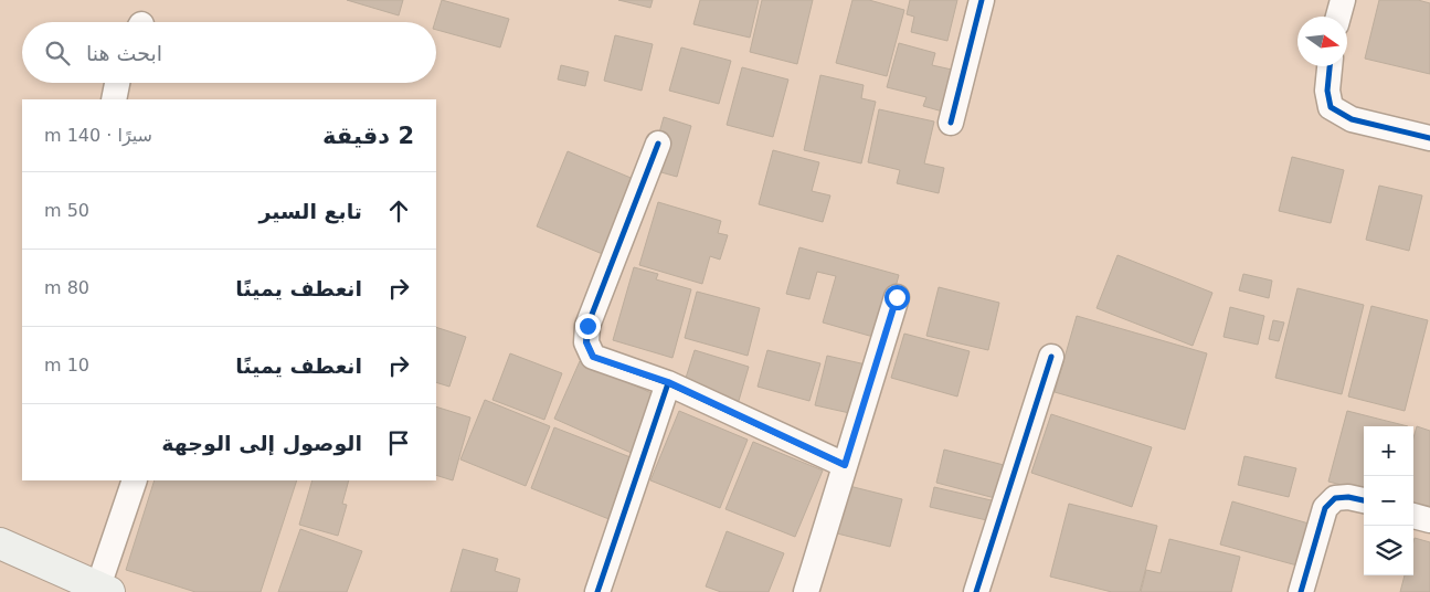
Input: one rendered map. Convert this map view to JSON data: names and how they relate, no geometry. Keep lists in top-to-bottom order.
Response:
{
  "north": "right",
  "page": {
    "search": "ابحث هنا",
    "heading": ["2 دقيقة", "سيرًا · 140 m"],
    "list": [
      ["تابع السير", "50 m"],
      ["انعطف يمينًا", "80 m"],
      ["انعطف يمينًا", "10 m"],
      "الوصول إلى الوجهة"
    ],
    "map_buttons": ["+", "−"]
  }
}
